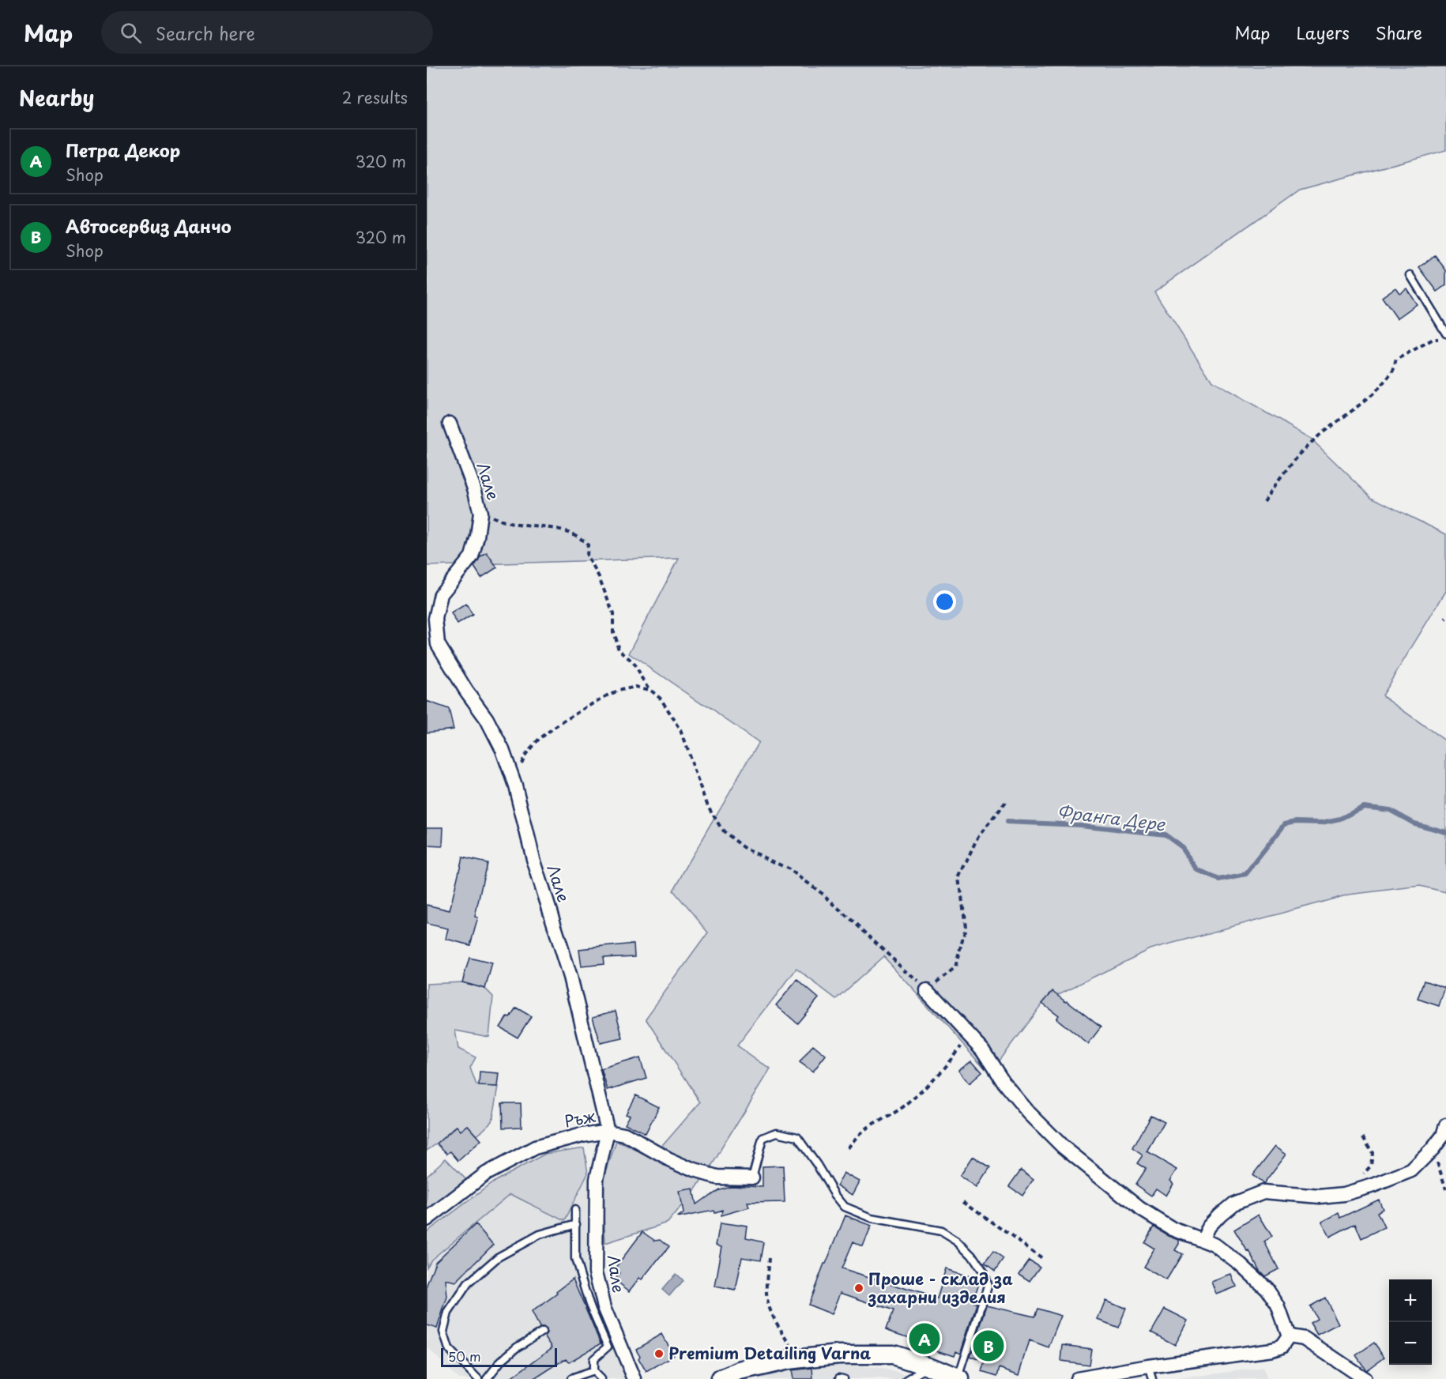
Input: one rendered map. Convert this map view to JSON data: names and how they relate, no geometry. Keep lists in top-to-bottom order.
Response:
{
  "streets": {
    "street": ["Лале", "Ръж"]
  },
  "crossings": [
    ["Лале", "Ръж"]
  ],
  "water": ["Франга Дере"],
  "places": ["Проше - склад за захарни изделия", "Premium Detailing Varna"],
  "scale_bar": "50 m",
  "page": {
    "header": "Map",
    "search": "Search here",
    "nav": ["Map", "Layers", "Share"],
    "heading": ["Nearby", "2 results"],
    "list": [
      {
        "mark": "A",
        "name": "Петра Декор",
        "note": "Shop",
        "value": "320 m"
      },
      {
        "mark": "B",
        "name": "Автосервиз Данчо",
        "note": "Shop",
        "value": "320 m"
      }
    ],
    "map_buttons": ["+", "−"],
    "pins": ["A", "B"],
    "scale": "50 m"
  }
}
